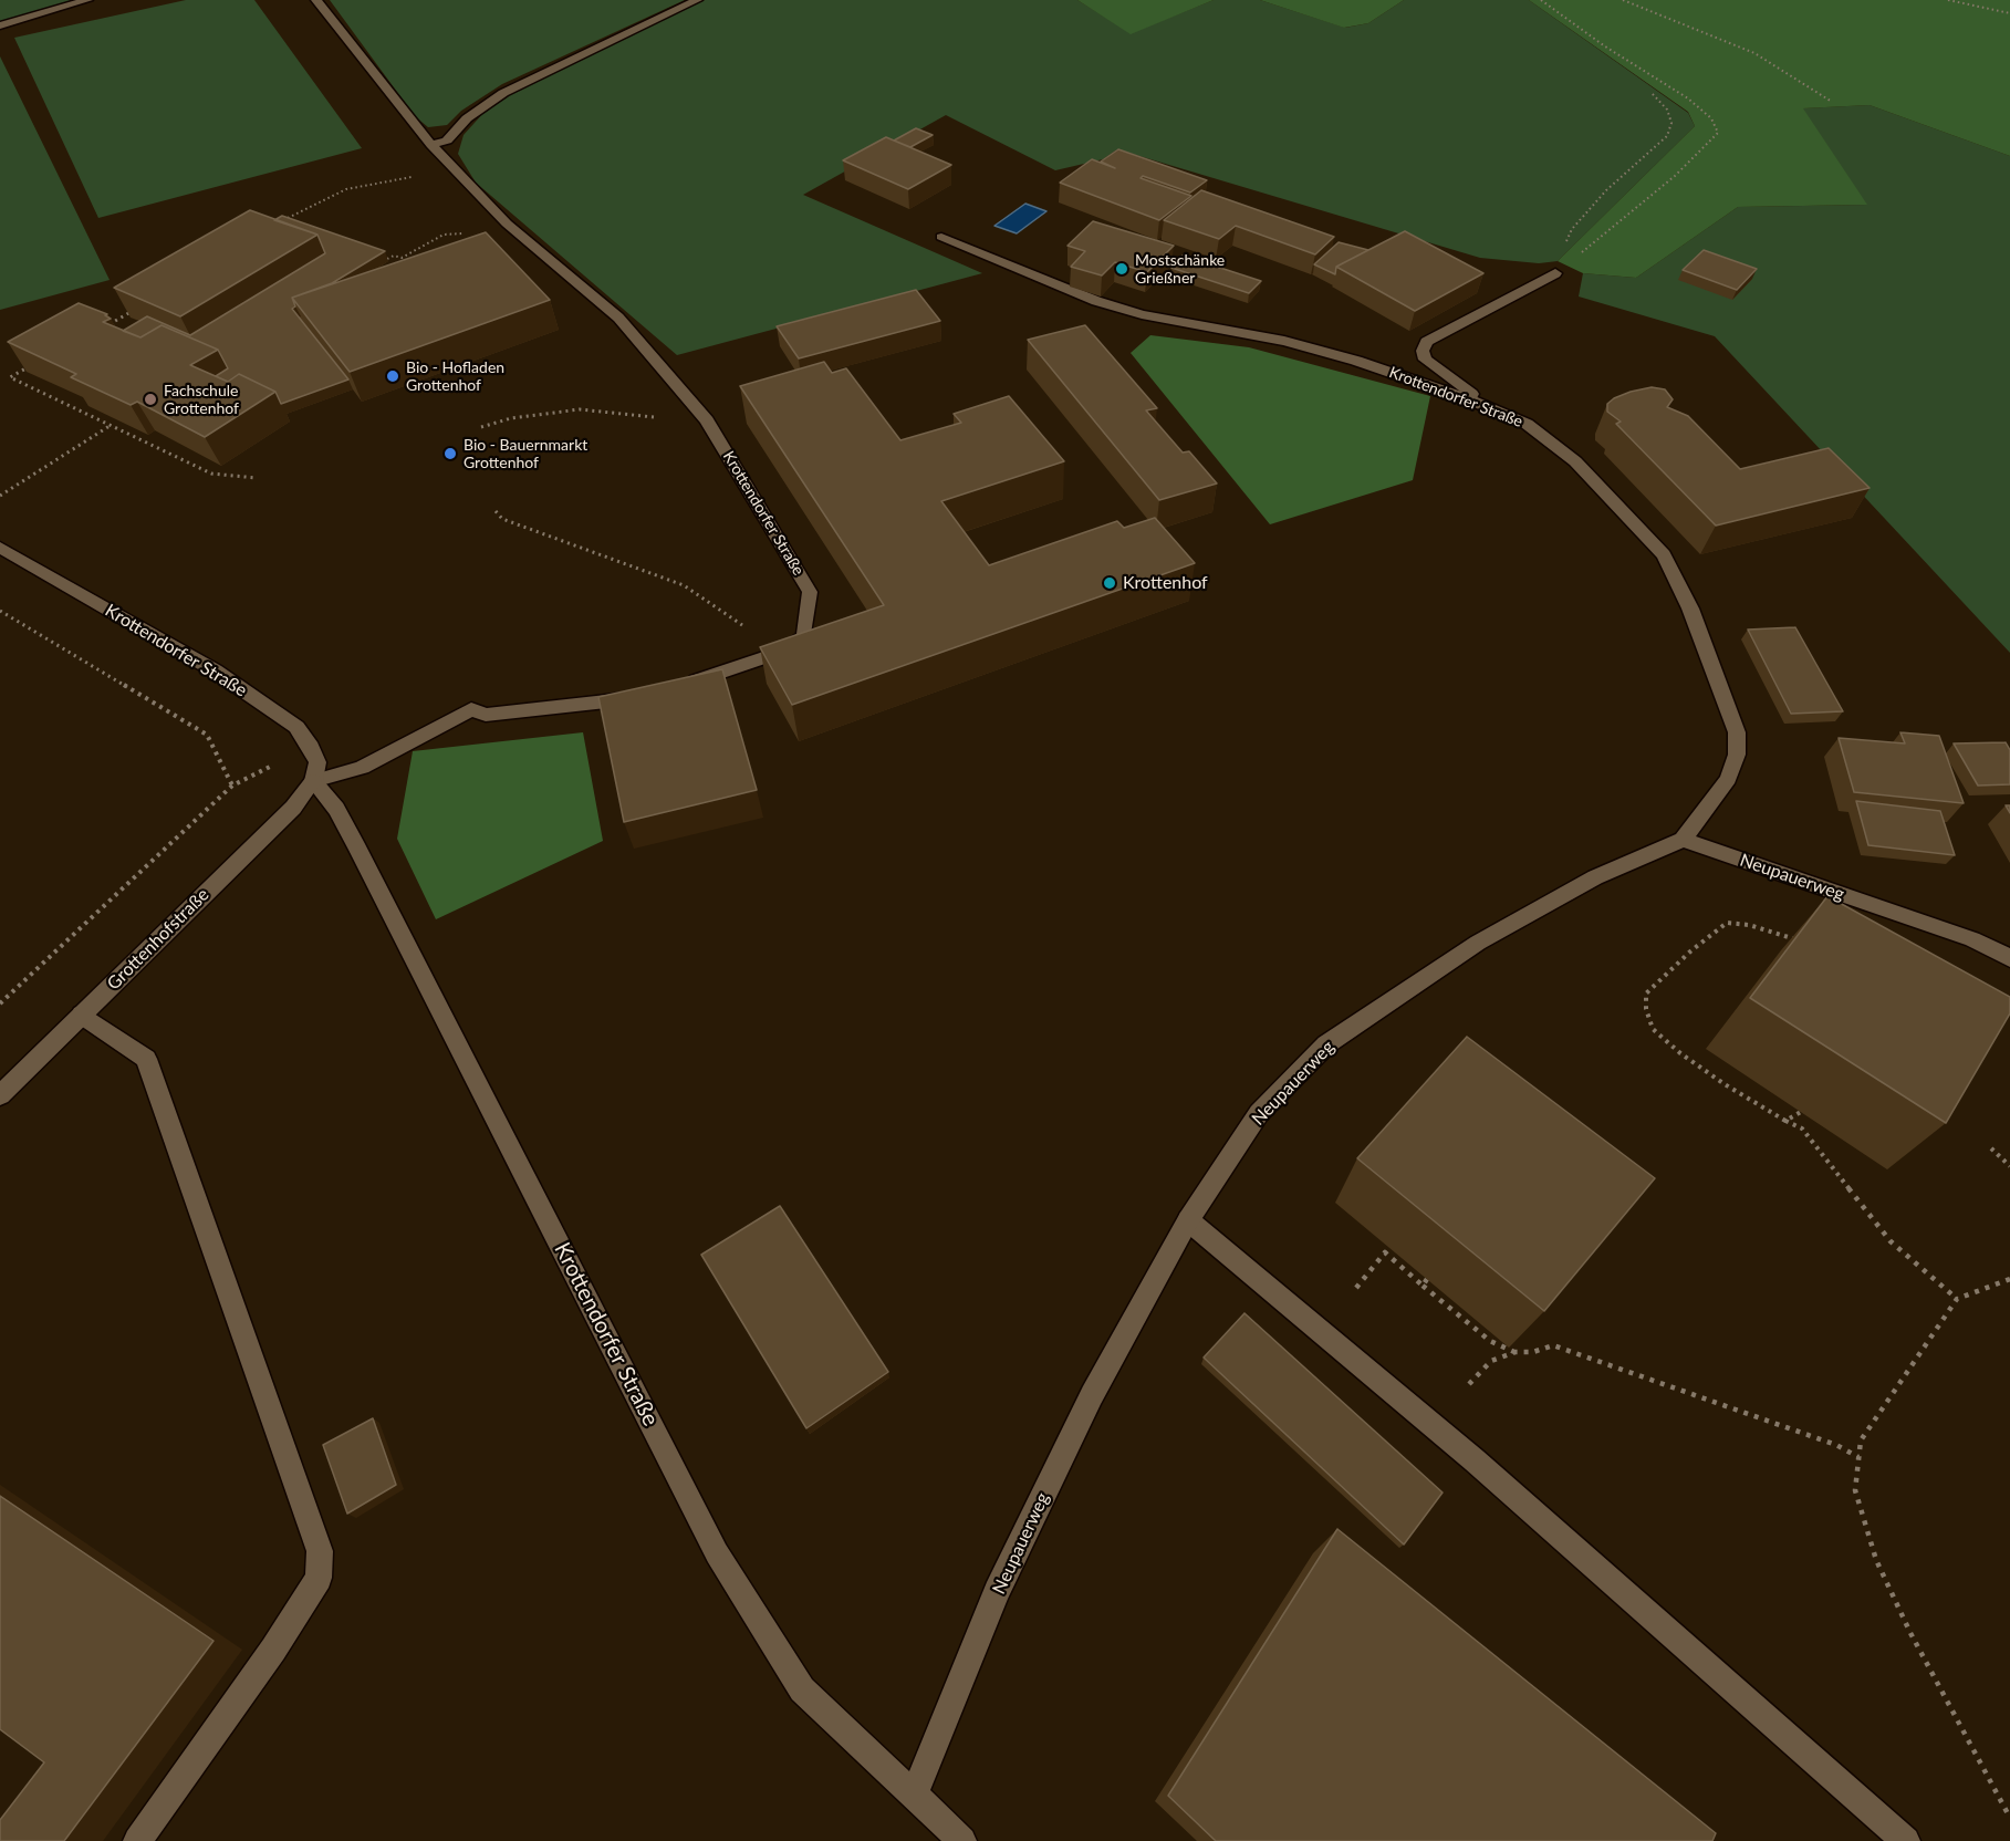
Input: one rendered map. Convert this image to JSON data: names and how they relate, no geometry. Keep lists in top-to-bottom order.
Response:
{
  "streets": {
    "street": ["Krottendorfer Straße", "Neupauerweg", "Grottenhofstraße"]
  },
  "crossings": [
    ["Krottendorfer Straße", "Neupauerweg"],
    ["Krottendorfer Straße", "Grottenhofstraße"]
  ],
  "places": [
    "Mostschänke Grießner",
    "Bio - Hofladen Grottenhof",
    "Fachschule Grottenhof",
    "Bio - Bauernmarkt Grottenhof",
    "Krottenhof"
  ]
}
